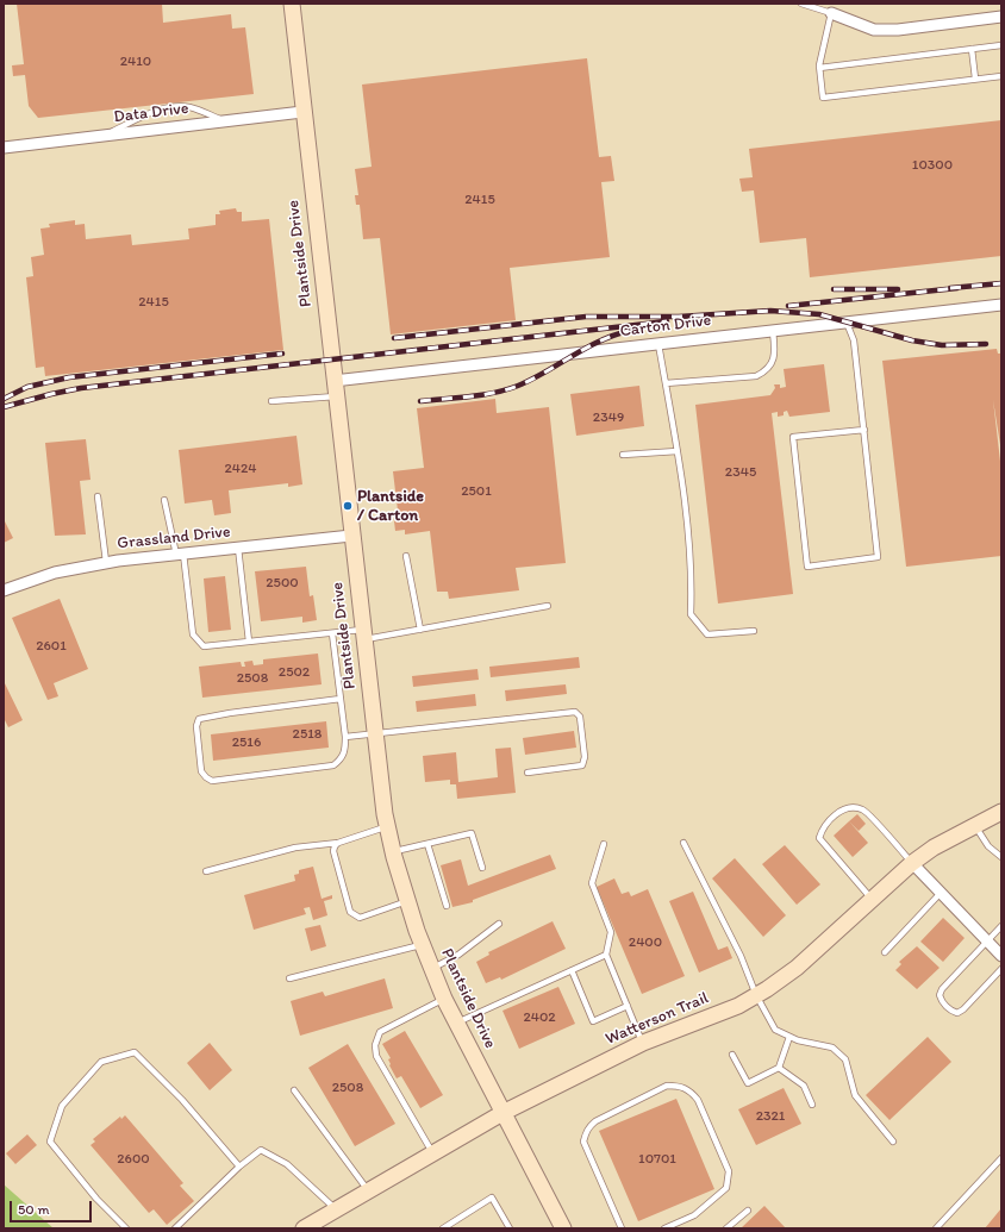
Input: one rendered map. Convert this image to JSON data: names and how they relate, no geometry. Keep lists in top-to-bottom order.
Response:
{
  "streets": {
    "street": [
      "Data Drive",
      "Plantside Drive",
      "Carton Drive",
      "Grassland Drive",
      "Watterson Trail"
    ]
  },
  "crossings": [
    ["Data Drive", "Plantside Drive"],
    ["Plantside Drive", "Carton Drive"],
    ["Plantside Drive", "Grassland Drive"],
    ["Plantside Drive", "Watterson Trail"]
  ],
  "places": ["Plantside / Carton"],
  "house_numbers": [
    "2410",
    "10300",
    "2415",
    "2415",
    "2349",
    "2424",
    "2345",
    "2501",
    "2500",
    "2601",
    "2502",
    "2508",
    "2518",
    "2516",
    "2400",
    "2402",
    "2508",
    "2321",
    "2600",
    "10701"
  ],
  "scale_bar": "50 m"
}
